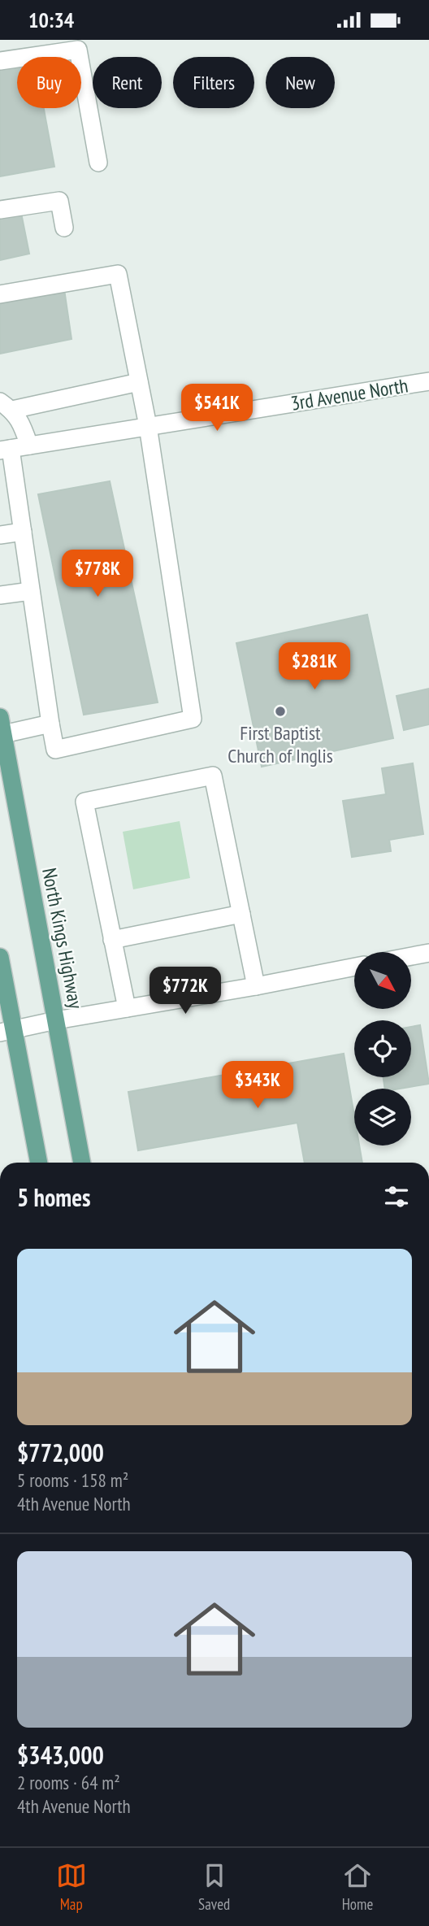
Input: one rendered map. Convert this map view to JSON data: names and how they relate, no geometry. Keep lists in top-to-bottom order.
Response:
{
  "streets": {
    "main road": ["North Kings Highway"],
    "street": ["3rd Avenue North"]
  },
  "places": ["First Baptist Church of Inglis"],
  "north": "bottom right",
  "page": {
    "status": "10:34",
    "chip": [
      "Buy",
      "Rent",
      "Filters",
      "New"
    ],
    "price": [
      "$541K",
      "$778K",
      "$281K",
      "$772K",
      "$343K"
    ],
    "heading": "5 homes",
    "list": [
      {
        "name": "$772,000",
        "note": "5 rooms · 158 m² · 4th Avenue North"
      },
      {
        "name": "$343,000",
        "note": "2 rooms · 64 m² · 4th Avenue North"
      }
    ],
    "tabs": ["Map", "Saved", "Home"]
  }
}
